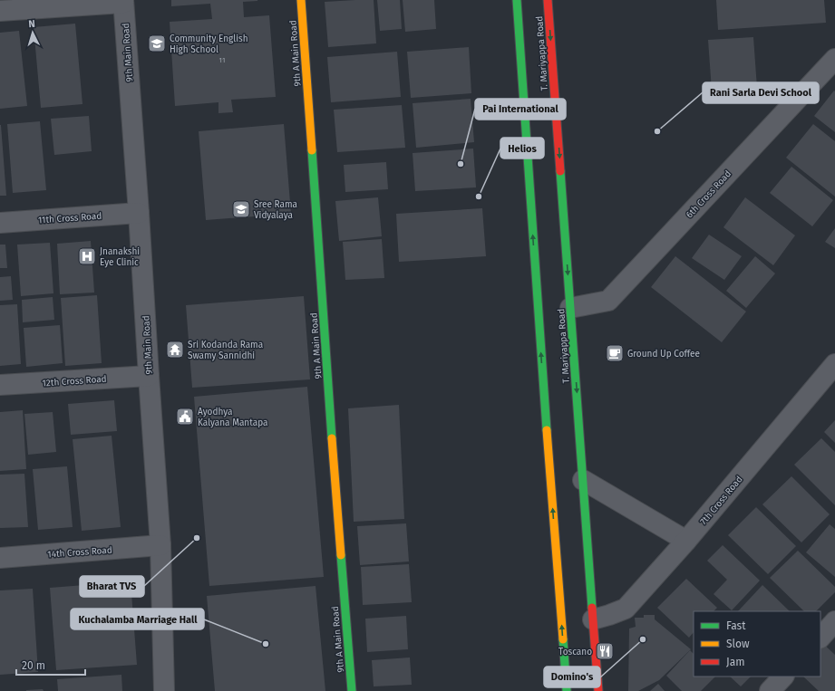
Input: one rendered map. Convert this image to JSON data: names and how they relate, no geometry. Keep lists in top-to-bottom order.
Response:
{
  "streets": {
    "main road": ["9th A Main Road", "T. Mariyappa Road"],
    "street": [
      "9th Main Road",
      "6th Cross Road",
      "11th Cross Road",
      "12th Cross Road",
      "7th Cross Road",
      "14th Cross Road"
    ]
  },
  "crossings": [
    ["9th Main Road", "11th Cross Road"],
    ["9th Main Road", "12th Cross Road"],
    ["9th Main Road", "14th Cross Road"],
    ["T. Mariyappa Road", "6th Cross Road"],
    ["T. Mariyappa Road", "7th Cross Road"]
  ],
  "places": {
    "school or university": ["Community English High School", "Sree Rama Vidyalaya"],
    "other": [
      "Rani Sarla Devi School",
      "Pai International",
      "Helios",
      "Bharat TVS",
      "Domino's",
      "Kuchalamba Marriage Hall"
    ],
    "hospital": ["Jnanakshi Eye Clinic"],
    "temple": ["Sri Kodanda Rama Swamy Sannidhi"],
    "cafe": ["Ground Up Coffee"],
    "public building": ["Ayodhya Kalyana Mantapa"],
    "restaurant": ["Toscano"]
  },
  "house_numbers": ["11"],
  "legend": ["Fast", "Slow", "Jam"],
  "scale_bar": "20 m",
  "north": "top"
}
